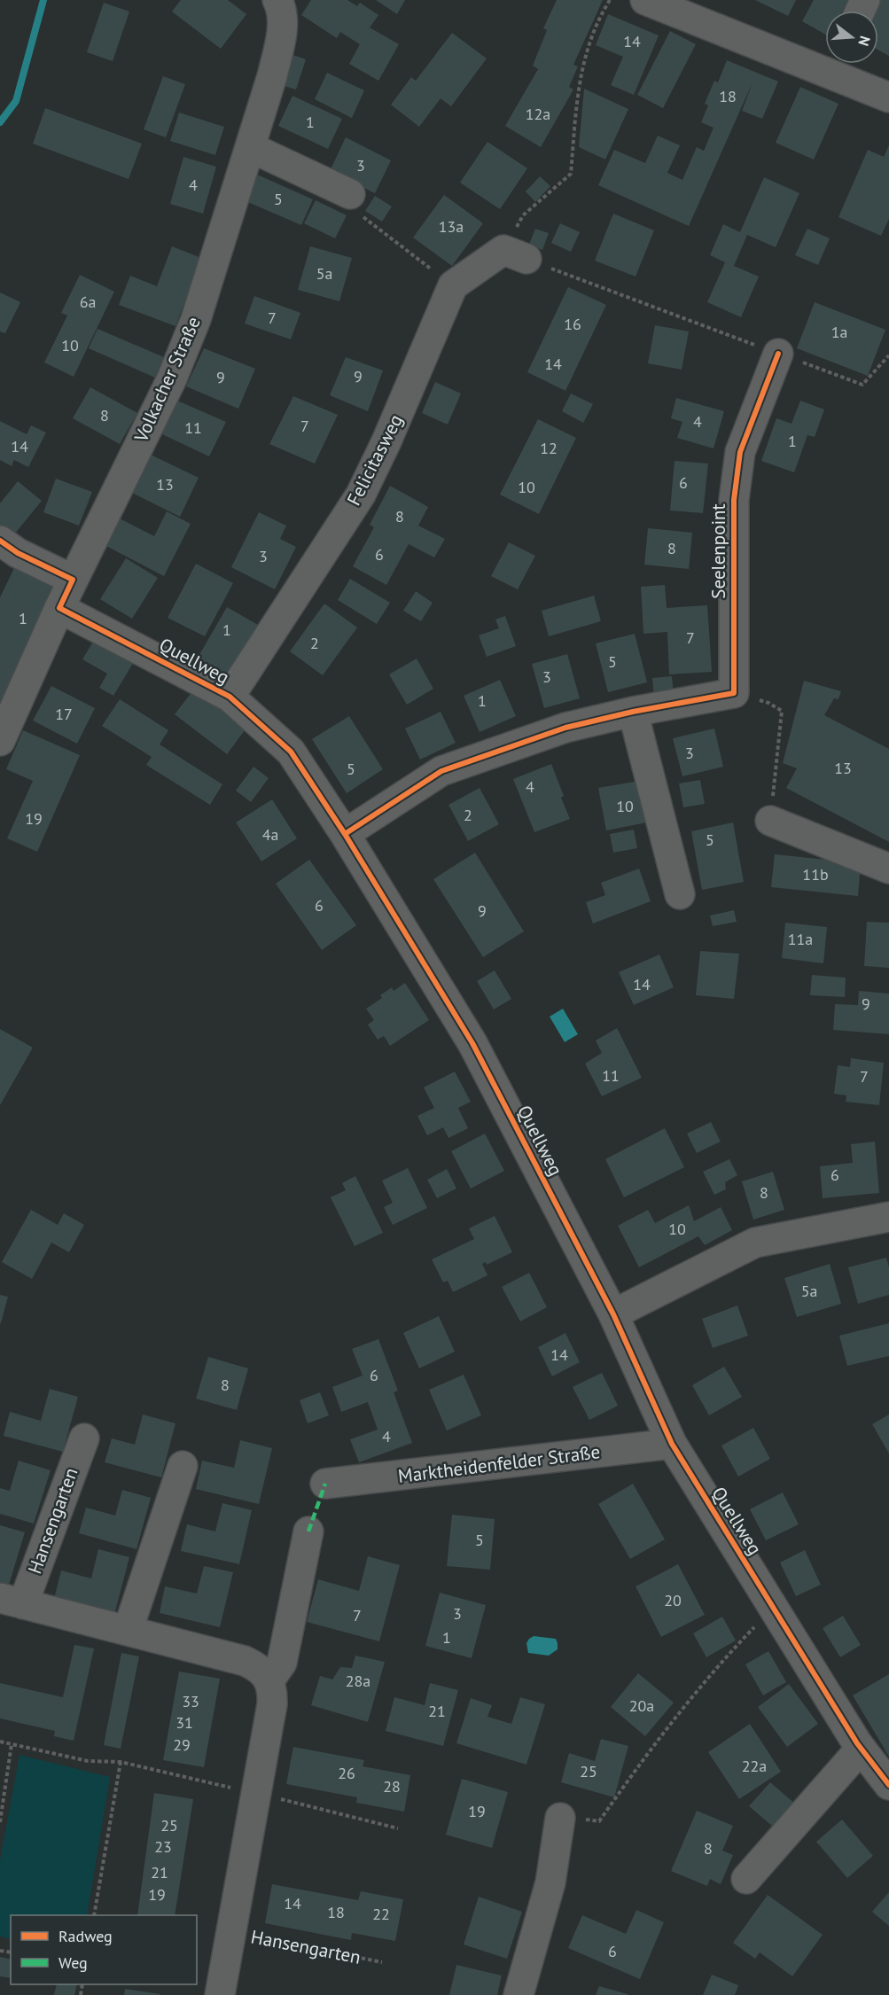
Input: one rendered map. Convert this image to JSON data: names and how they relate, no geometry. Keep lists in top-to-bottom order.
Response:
{
  "streets": {
    "street": [
      "Volkacher Straße",
      "Felicitasweg",
      "Seelenpoint",
      "Quellweg",
      "Marktheidenfelder Straße",
      "Hansengarten"
    ]
  },
  "crossings": [
    ["Volkacher Straße", "Quellweg"],
    ["Felicitasweg", "Quellweg"],
    ["Quellweg", "Marktheidenfelder Straße"]
  ],
  "house_numbers": [
    "14",
    "18",
    "12a",
    "1",
    "3",
    "4",
    "5",
    "13a",
    "5a",
    "6a",
    "7",
    "16",
    "1a",
    "10",
    "14",
    "9",
    "9",
    "8",
    "4",
    "7",
    "11",
    "1",
    "14",
    "12",
    "6",
    "13",
    "10",
    "8",
    "8",
    "6",
    "3",
    "1",
    "1",
    "7",
    "2",
    "5",
    "3",
    "1",
    "17",
    "3",
    "13",
    "5",
    "4",
    "10",
    "2",
    "19",
    "4a",
    "5",
    "11b",
    "6",
    "9",
    "11a",
    "14",
    "9",
    "11",
    "7",
    "6",
    "8",
    "10",
    "5a",
    "14",
    "6",
    "8",
    "4",
    "5",
    "20",
    "3",
    "7",
    "1",
    "28a",
    "33",
    "20a",
    "21",
    "31",
    "29",
    "22a",
    "25",
    "26",
    "28",
    "19",
    "25",
    "23",
    "8",
    "21",
    "19",
    "14",
    "18",
    "22",
    "6"
  ],
  "legend": ["Radweg", "Weg"],
  "north": "right"
}
